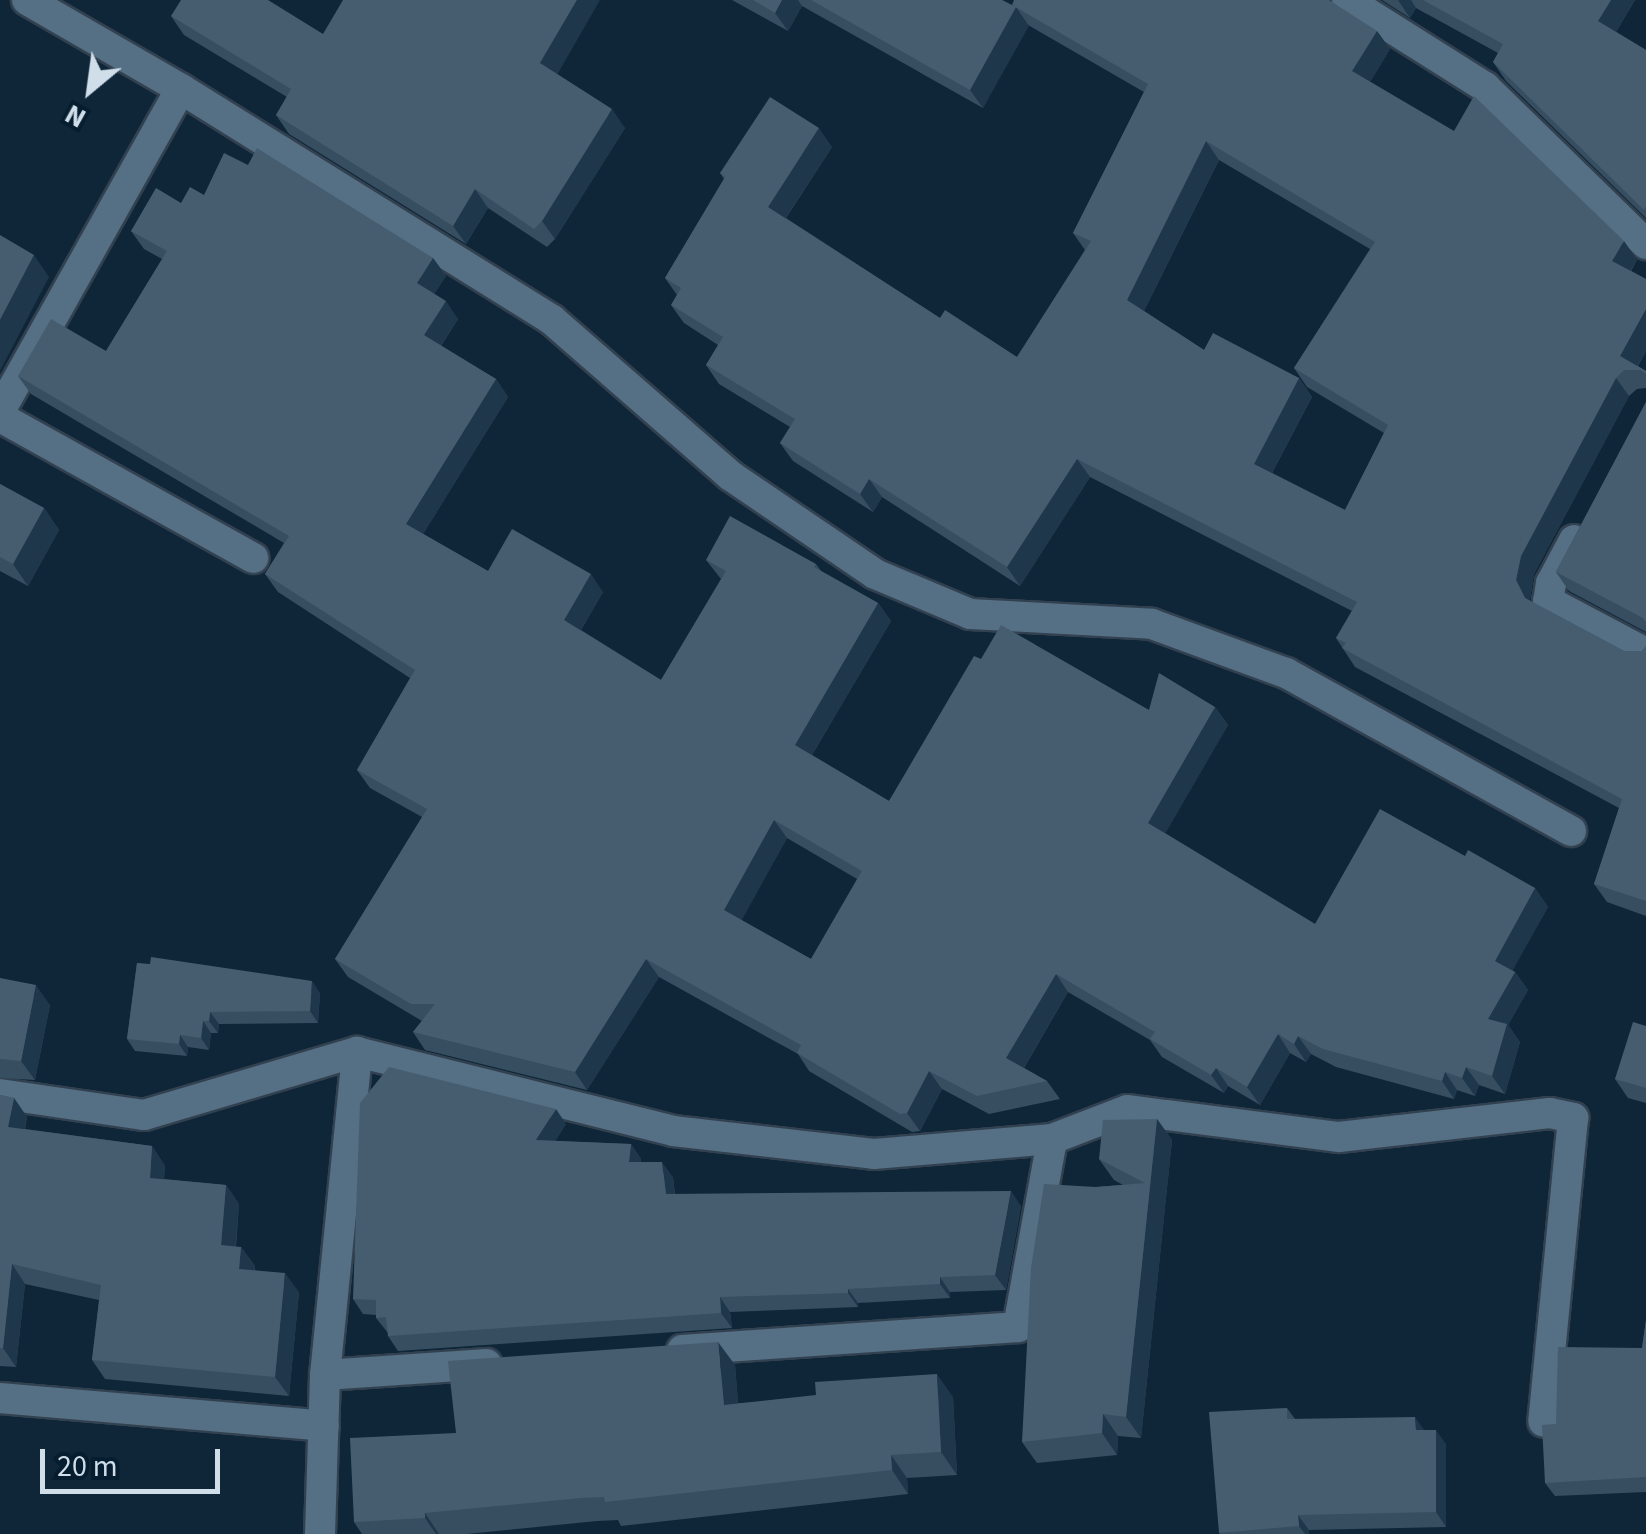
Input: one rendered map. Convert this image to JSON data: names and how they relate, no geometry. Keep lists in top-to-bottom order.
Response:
{
  "scale_bar": "20 m",
  "north": "bottom left"
}
